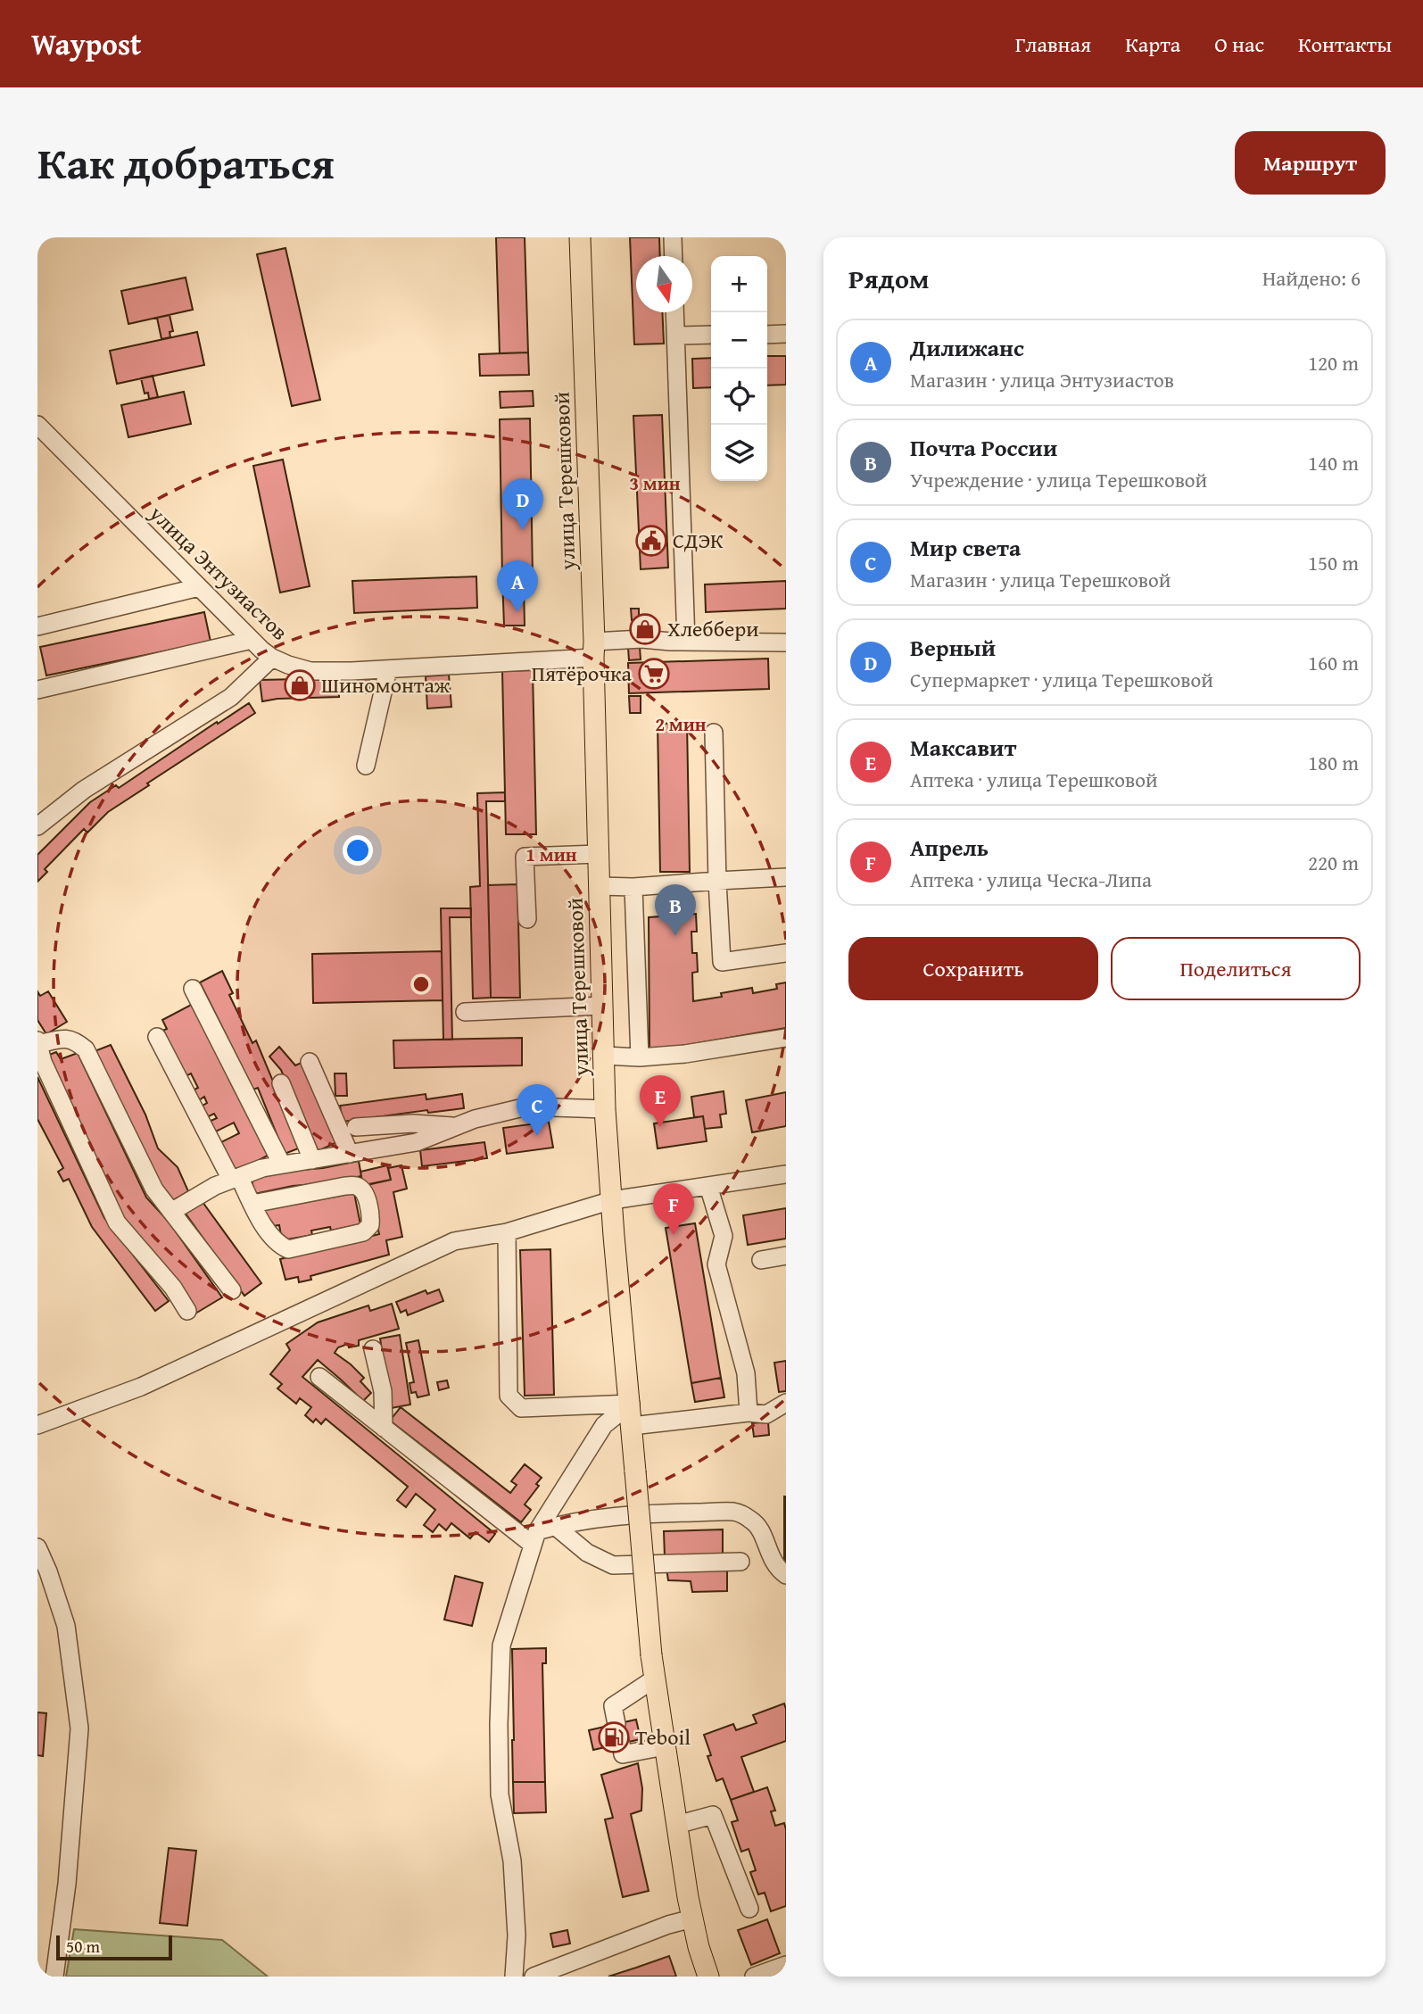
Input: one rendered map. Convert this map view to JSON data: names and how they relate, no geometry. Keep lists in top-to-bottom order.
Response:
{
  "streets": {
    "main road": ["улица Терешковой"],
    "street": ["улица Энтузиастов"]
  },
  "crossings": [
    ["улица Терешковой", "улица Энтузиастов"]
  ],
  "places": {
    "public building": ["СДЭК"],
    "shop": ["Хлеббери", "Шиномонтаж"],
    "supermarket": ["Пятёрочка"],
    "fuel station": ["Teboil"]
  },
  "scale_bar": "50 m",
  "north": "bottom",
  "page": {
    "header": "Waypost",
    "nav": [
      "Главная",
      "Карта",
      "О нас",
      "Контакты"
    ],
    "title": "Как добраться",
    "buttons": [
      "Маршрут",
      ["Сохранить", "Поделиться"]
    ],
    "heading": ["Рядом", "Найдено: 6"],
    "map_buttons": ["+", "−"],
    "list": [
      {
        "mark": "A",
        "name": "Дилижанс",
        "note": "Магазин · улица Энтузиастов",
        "value": "120 m"
      },
      {
        "mark": "B",
        "name": "Почта России",
        "note": "Учреждение · улица Терешковой",
        "value": "140 m"
      },
      {
        "mark": "C",
        "name": "Мир света",
        "note": "Магазин · улица Терешковой",
        "value": "150 m"
      },
      {
        "mark": "D",
        "name": "Верный",
        "note": "Супермаркет · улица Терешковой",
        "value": "160 m"
      },
      {
        "mark": "E",
        "name": "Максавит",
        "note": "Аптека · улица Терешковой",
        "value": "180 m"
      },
      {
        "mark": "F",
        "name": "Апрель",
        "note": "Аптека · улица Ческа-Липа",
        "value": "220 m"
      }
    ],
    "pins": [
      "D",
      "A",
      "B",
      "E",
      "C",
      "F"
    ],
    "scale": "50 m"
  },
  "rings": ["3 мин", "2 мин", "1 мин"]
}
